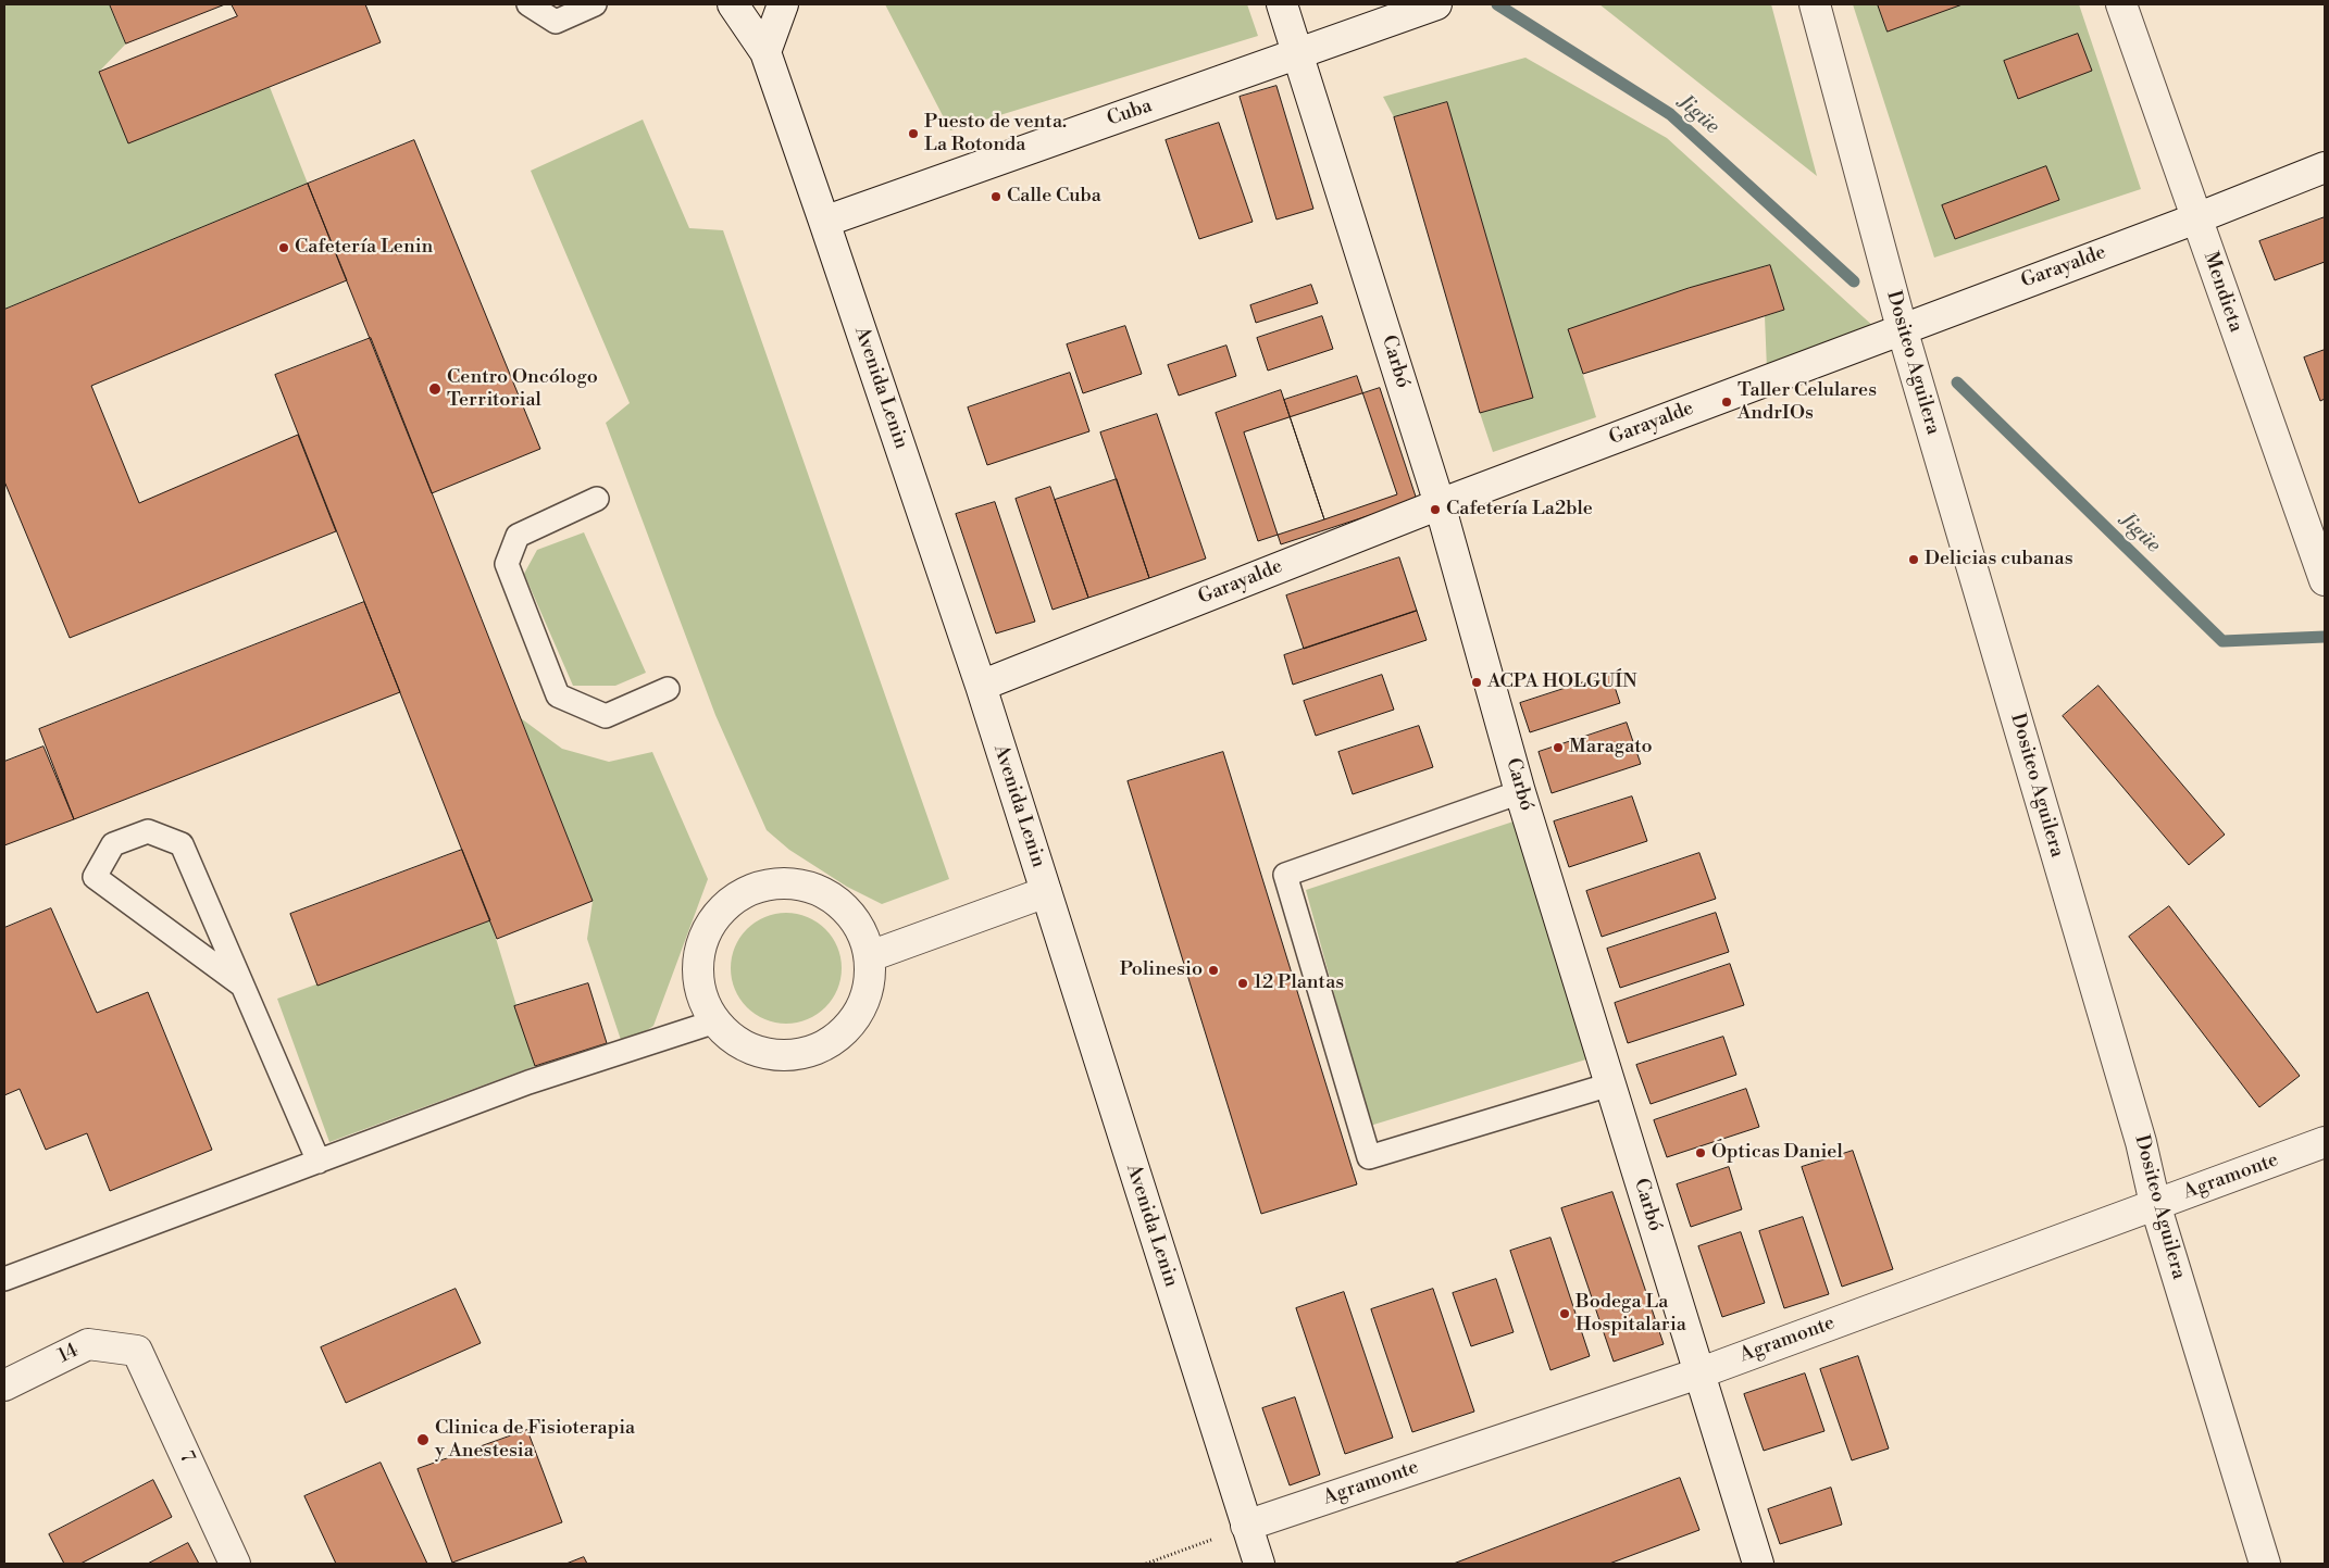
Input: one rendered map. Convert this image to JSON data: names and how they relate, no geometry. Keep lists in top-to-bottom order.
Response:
{
  "streets": {
    "street": [
      "Cuba",
      "Garayalde",
      "Mendieta",
      "Carbó",
      "Dositeo Aguilera",
      "Avenida Lenin",
      "Agramonte",
      "14",
      "7"
    ]
  },
  "crossings": [
    ["Cuba", "Carbó"],
    ["Cuba", "Avenida Lenin"],
    ["Garayalde", "Mendieta"],
    ["Garayalde", "Carbó"],
    ["Garayalde", "Dositeo Aguilera"],
    ["Garayalde", "Avenida Lenin"],
    ["Carbó", "Agramonte"],
    ["Dositeo Aguilera", "Agramonte"],
    ["Avenida Lenin", "Agramonte"],
    ["14", "7"]
  ],
  "water": ["Jigüe"],
  "places": [
    "Puesto de venta. La Rotonda",
    "Calle Cuba",
    "Cafetería Lenin",
    "Centro Oncólogo Territorial",
    "Taller Celulares AndrIOs",
    "Cafetería La2ble",
    "Delicias cubanas",
    "ACPA HOLGUÍN",
    "Maragato",
    "Polinesio",
    "12 Plantas",
    "Ópticas Daniel",
    "Bodega La Hospitalaria",
    "Clinica de Fisioterapia y Anestesia"
  ]
}
